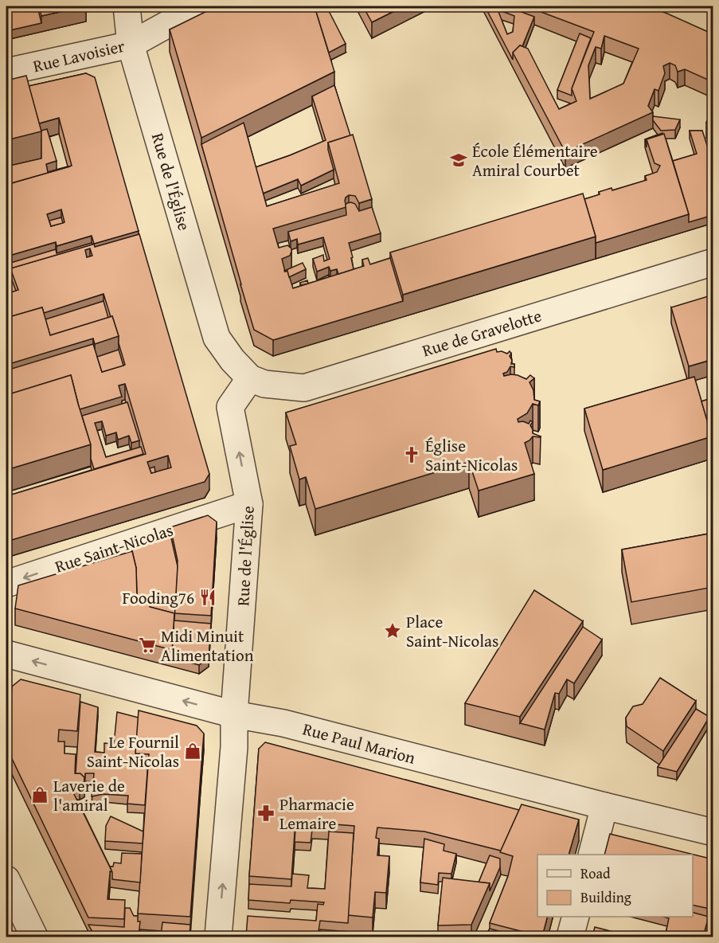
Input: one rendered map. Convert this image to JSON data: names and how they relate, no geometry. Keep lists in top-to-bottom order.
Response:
{
  "streets": {
    "street": [
      "Rue Lavoisier",
      "Rue de l'Église",
      "Rue de Gravelotte",
      "Rue Saint-Nicolas",
      "Rue Paul Marion"
    ]
  },
  "crossings": [
    ["Rue Lavoisier", "Rue de l'Église"],
    ["Rue de l'Église", "Rue de Gravelotte"],
    ["Rue de l'Église", "Rue Saint-Nicolas"],
    ["Rue de l'Église", "Rue Paul Marion"]
  ],
  "one_way": ["Rue de l'Église", "Rue Saint-Nicolas"],
  "places": {
    "school or university": ["École Élémentaire Amiral Courbet"],
    "church": ["Église Saint-Nicolas"],
    "restaurant": ["Fooding76"],
    "place": ["Place Saint-Nicolas"],
    "supermarket": ["Midi Minuit Alimentation"],
    "shop": ["Le Fournil Saint-Nicolas", "Laverie de l'amiral"],
    "pharmacy": ["Pharmacie Lemaire"]
  },
  "legend": ["Road", "Building"]
}
